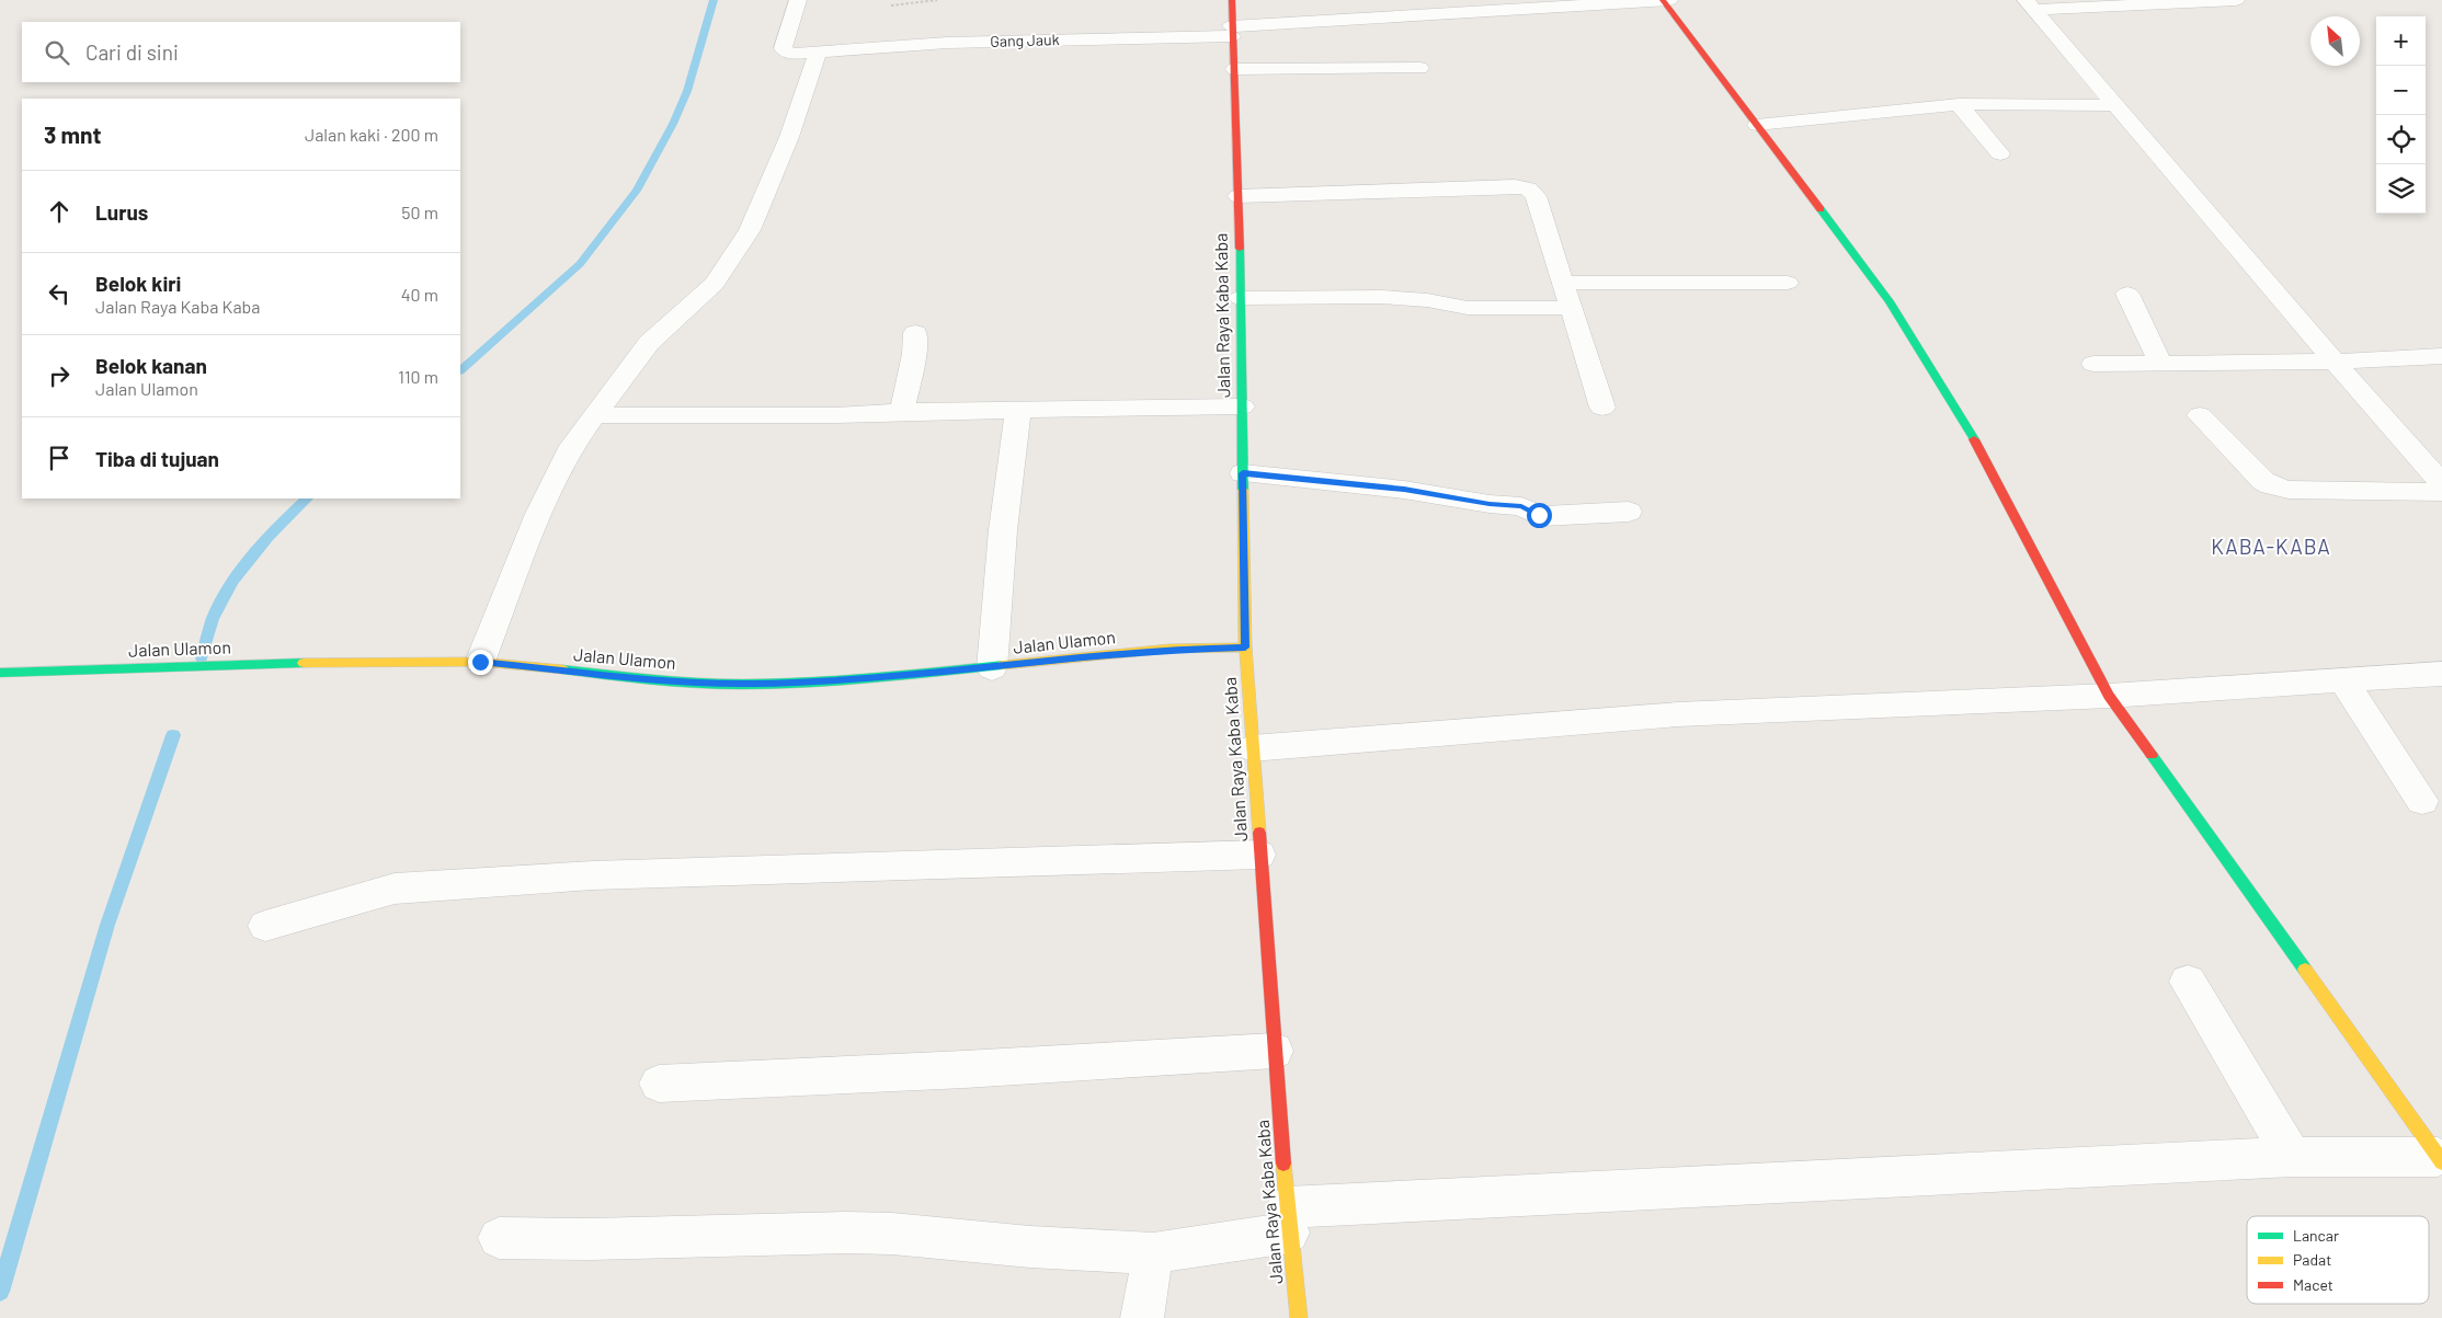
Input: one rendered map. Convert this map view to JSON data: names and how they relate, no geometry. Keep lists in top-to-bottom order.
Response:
{
  "streets": {
    "street": ["Gang Jauk", "Jalan Raya Kaba Kaba", "Jalan Ulamon"]
  },
  "crossings": [
    ["Gang Jauk", "Jalan Raya Kaba Kaba"],
    ["Jalan Raya Kaba Kaba", "Jalan Ulamon"]
  ],
  "districts": ["KABA-KABA"],
  "legend": ["Lancar", "Padat", "Macet"],
  "north": "top left",
  "page": {
    "map_buttons": ["+", "−"],
    "search": "Cari di sini",
    "heading": ["3 mnt", "Jalan kaki · 200 m"],
    "list": [
      ["Lurus", "50 m"],
      ["Belok kiri", "Jalan Raya Kaba Kaba", "40 m"],
      ["Belok kanan", "Jalan Ulamon", "110 m"],
      "Tiba di tujuan"
    ]
  }
}
